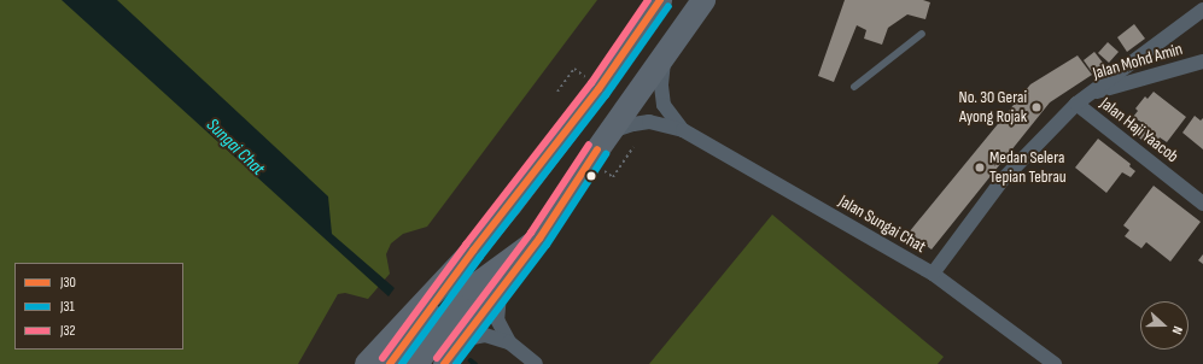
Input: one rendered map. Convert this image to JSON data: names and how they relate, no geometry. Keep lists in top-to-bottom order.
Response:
{
  "streets": {
    "street": ["Jalan Mohd Amin", "Jalan Haji Yaacob", "Jalan Sungai Chat"]
  },
  "crossings": [
    ["Jalan Mohd Amin", "Jalan Haji Yaacob"],
    ["Jalan Mohd Amin", "Jalan Sungai Chat"]
  ],
  "water": ["Sungai Chat"],
  "places": ["No. 30 Gerai Ayong Rojak", "Medan Selera Tepian Tebrau"],
  "lines": ["transit line J30", "transit line J32", "transit line J31"],
  "legend": ["J30", "J31", "J32"],
  "north": "right"
}
